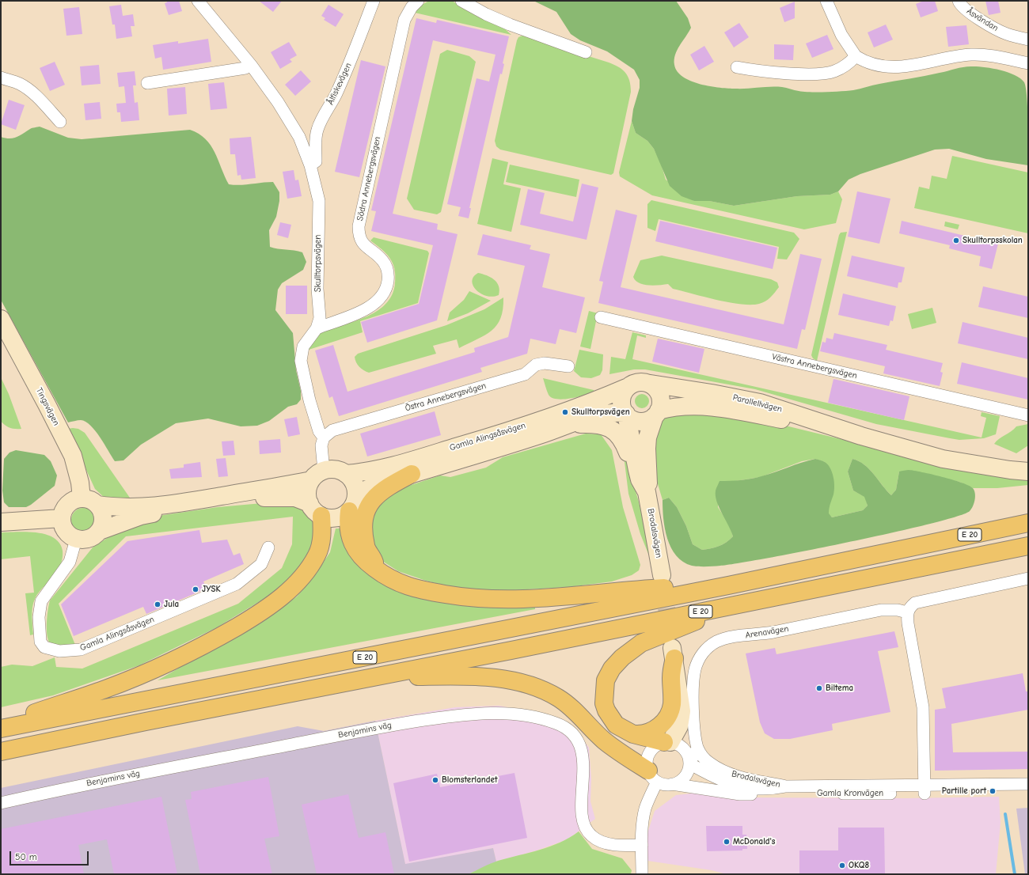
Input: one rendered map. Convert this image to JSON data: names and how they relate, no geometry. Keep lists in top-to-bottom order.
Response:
{
  "streets": {
    "highway": ["E 20"],
    "street": [
      "Åsvändan",
      "Ålfiskevägen",
      "Södra Annebergsvägen",
      "Skulltorpsvägen",
      "Västra Annebergsvägen",
      "Östra Annebergsvägen",
      "Parallellvägen",
      "Tingsvägen",
      "Gamla Alingsåsvägen",
      "Brodalsvägen",
      "Arenavägen",
      "Benjamins väg",
      "Gamla Kronvägen"
    ]
  },
  "crossings": [
    ["Ålfiskevägen", "Skulltorpsvägen"],
    ["Södra Annebergsvägen", "Skulltorpsvägen"],
    ["Skulltorpsvägen", "Östra Annebergsvägen"],
    ["Parallellvägen", "Gamla Alingsåsvägen"],
    ["Parallellvägen", "Brodalsvägen"],
    ["Tingsvägen", "Gamla Alingsåsvägen"],
    ["Gamla Alingsåsvägen", "Brodalsvägen"],
    ["Brodalsvägen", "Arenavägen"],
    ["Brodalsvägen", "Gamla Kronvägen"]
  ],
  "places": [
    "Skulltorpsskolan",
    "Skulltorpsvägen",
    "JYSK",
    "Jula",
    "Biltema",
    "Blomsterlandet",
    "Partille port",
    "McDonald's",
    "OKQ8"
  ],
  "scale_bar": "50 m"
}
